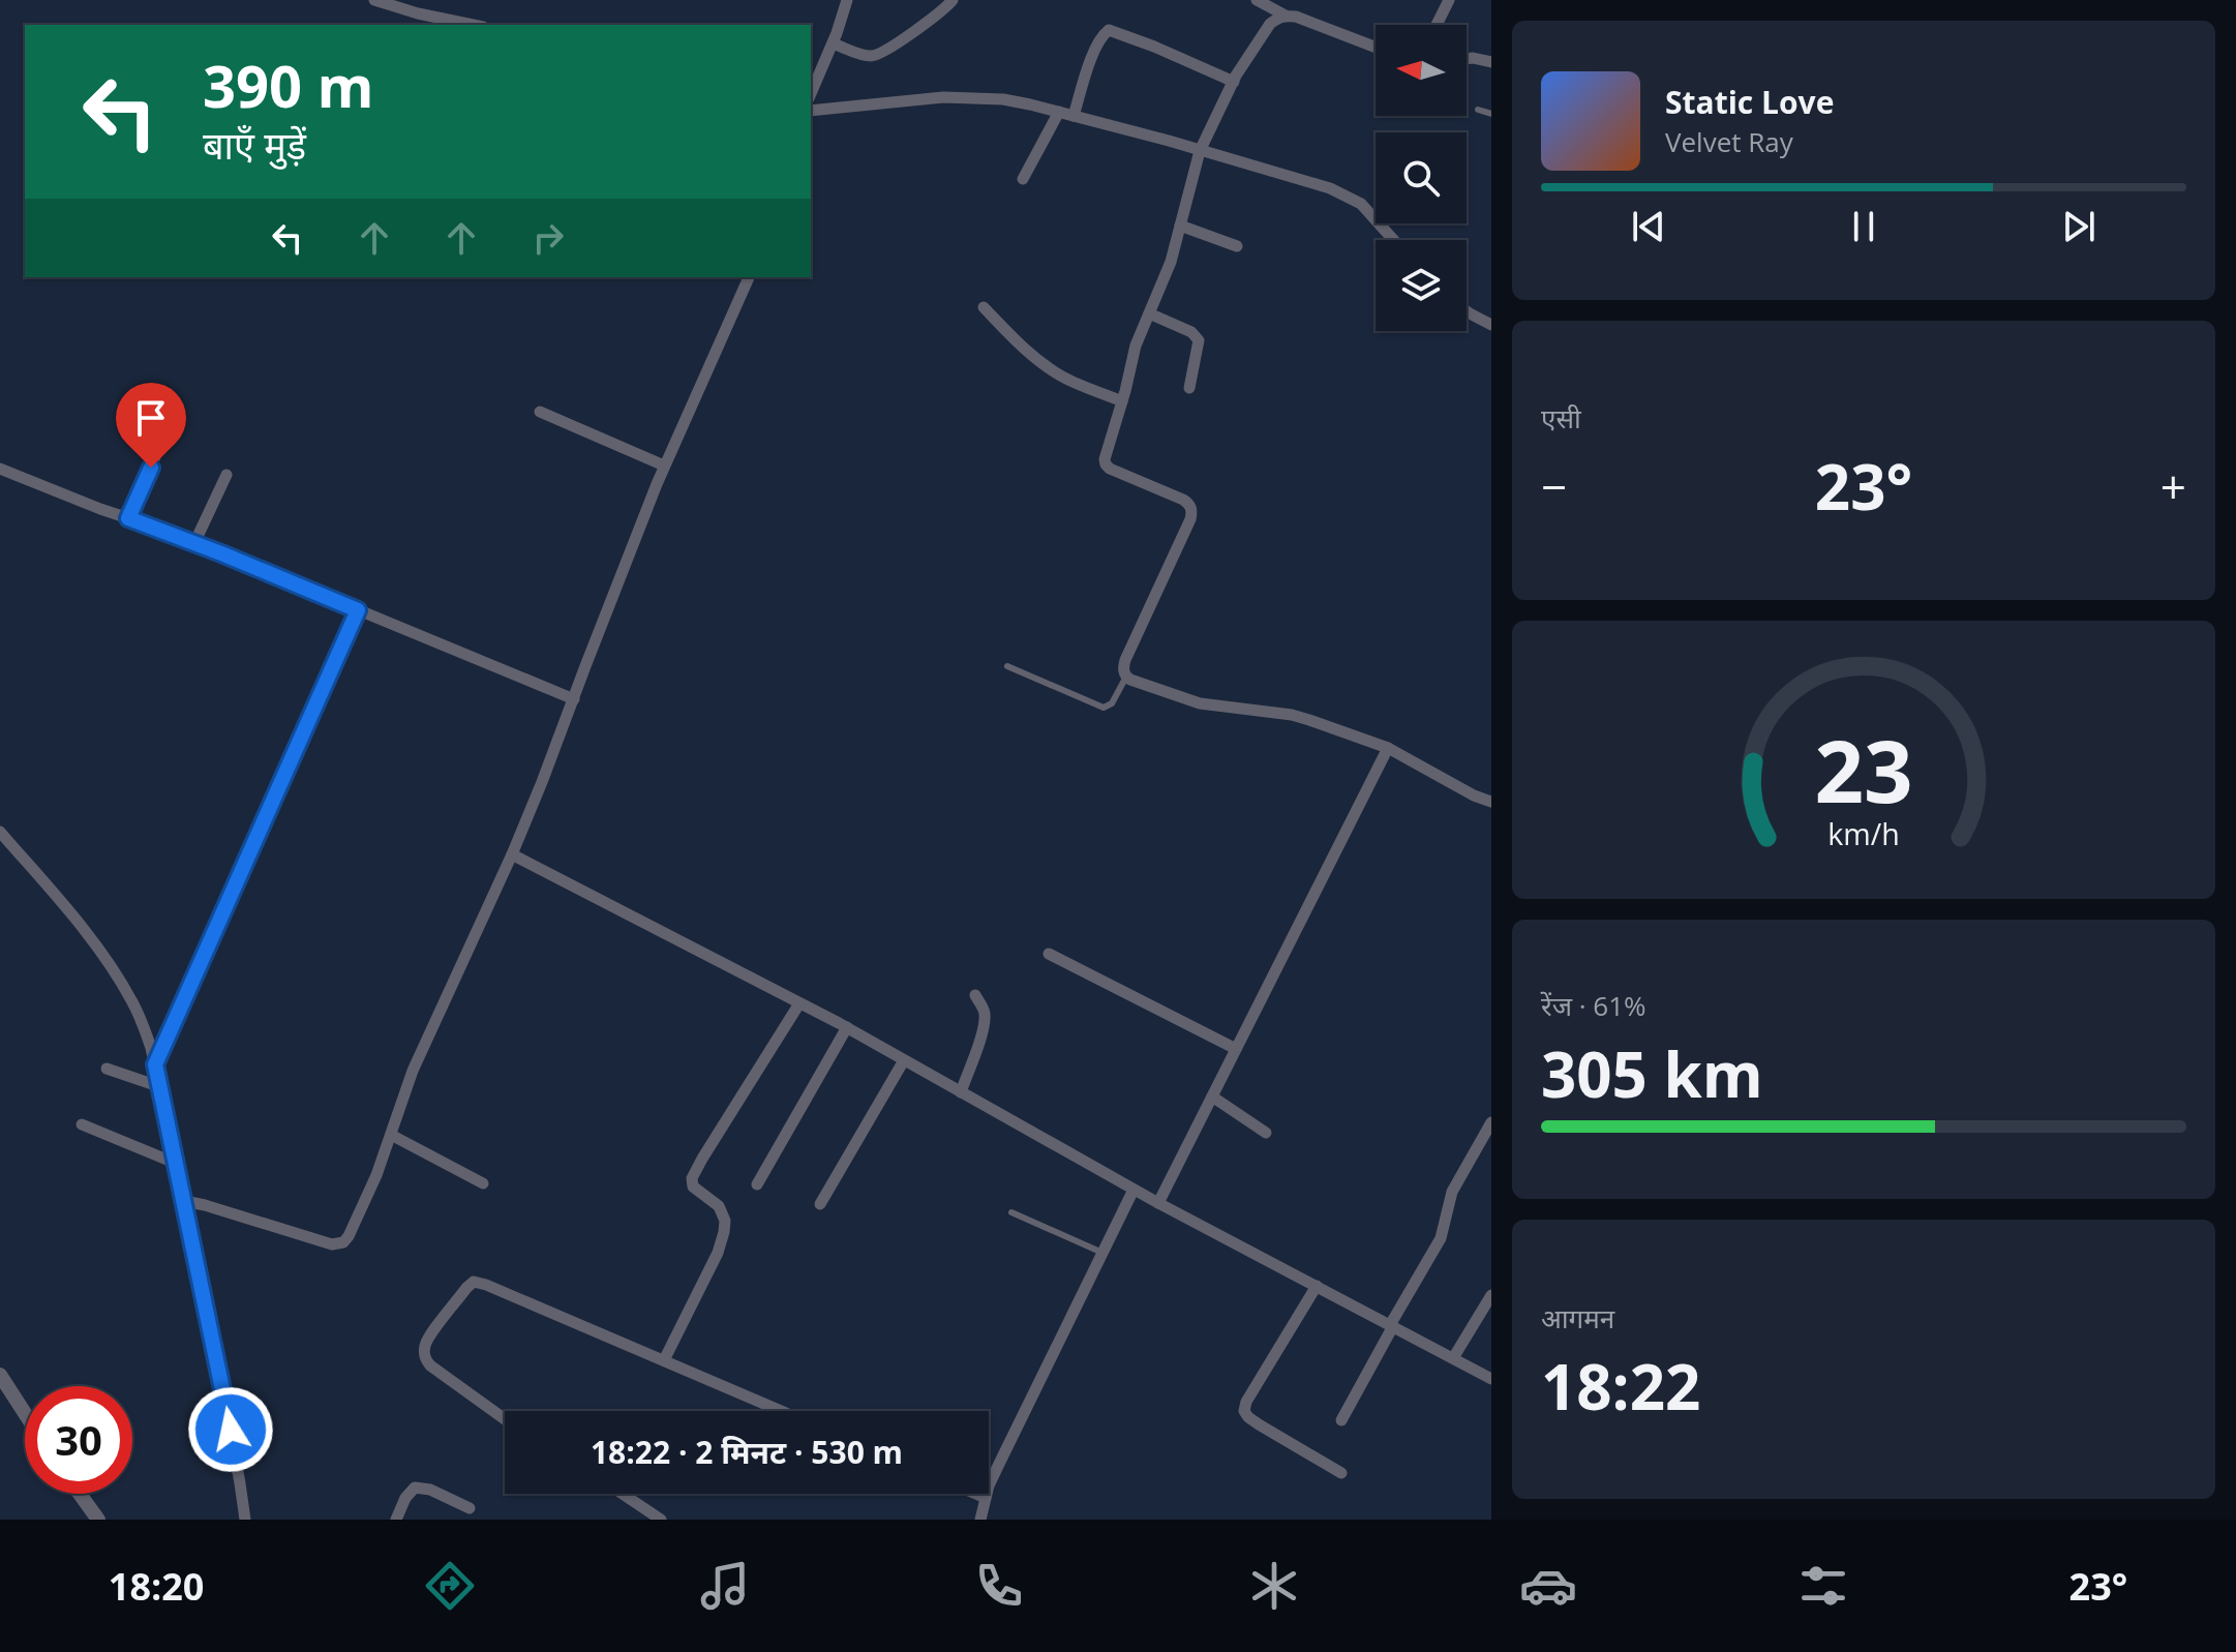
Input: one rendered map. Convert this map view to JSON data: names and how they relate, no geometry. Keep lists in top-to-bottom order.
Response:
{
  "north": "left",
  "page": {
    "turn": ["390 m", "बाएँ मुड़ें"],
    "song": ["Static Love", "Velvet Ray"],
    "tile": [
      "एसी",
      ["रेंज · 61%", "305 km"],
      ["आगमन", "18:22"]
    ],
    "heat": ["−", "23°", "+"],
    "limit": "30",
    "trip": "18:22 · 2 मिनट · 530 m",
    "tabs": ["18:20", "23°"],
    "gauge": ["23", "km/h"]
  }
}
